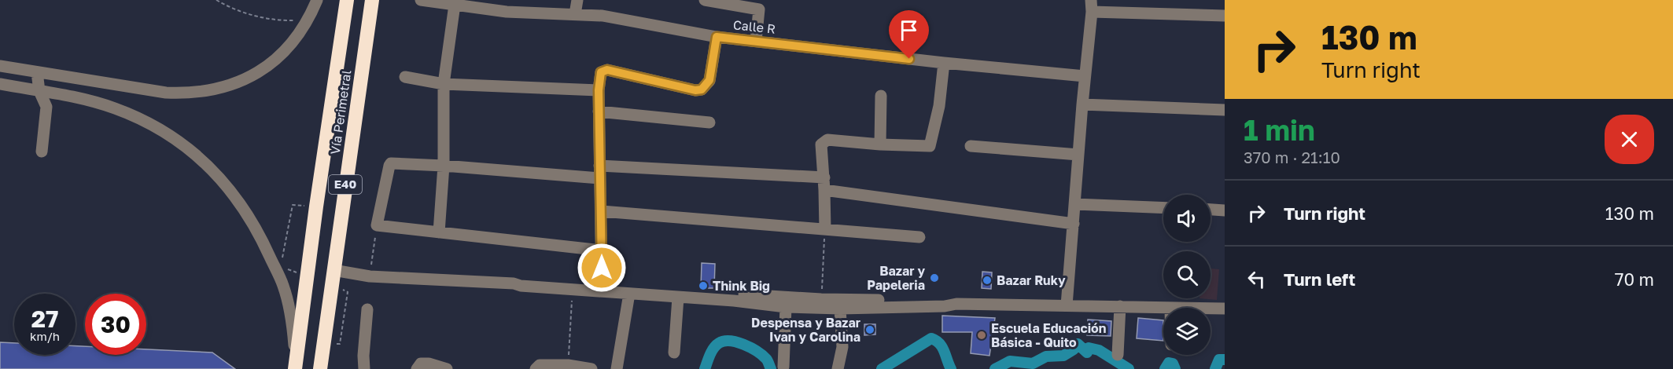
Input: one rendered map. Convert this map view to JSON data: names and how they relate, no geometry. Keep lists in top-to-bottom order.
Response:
{
  "streets": {
    "highway": ["Vía Perimetral", "E40"],
    "street": ["Calle R"]
  },
  "places": [
    "Bazar y Papeleria",
    "Bazar Ruky",
    "Think Big",
    "Despensa y Bazar Ivan y Carolina",
    "Escuela Educación Básica - Quito"
  ],
  "page": {
    "turn": ["130 m", "Turn right"],
    "heading": ["1 min", "370 m · 21:10"],
    "list": [
      {
        "name": "Turn right",
        "value": "130 m"
      },
      {
        "name": "Turn left",
        "value": "70 m"
      }
    ],
    "speed": "27 km/h",
    "limit": "30"
  }
}
